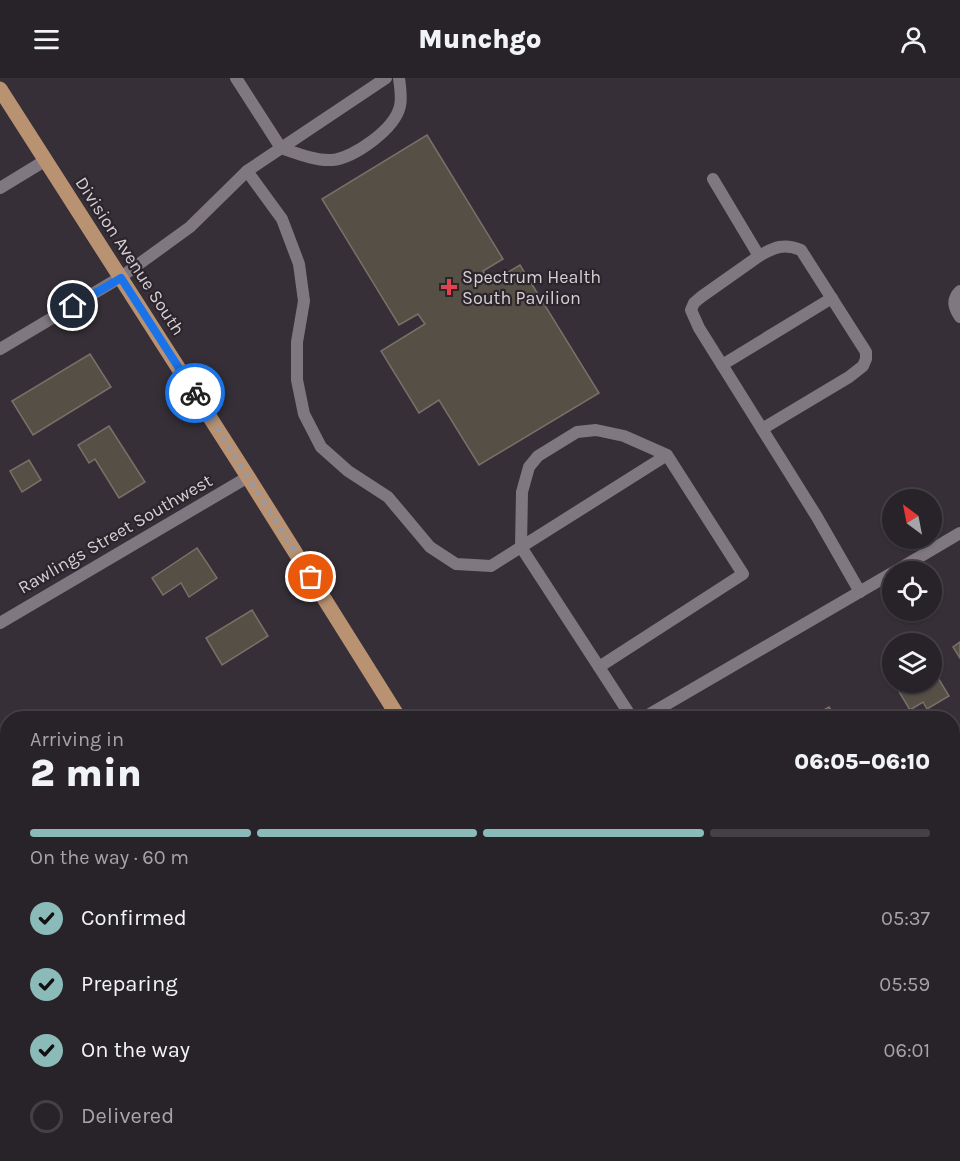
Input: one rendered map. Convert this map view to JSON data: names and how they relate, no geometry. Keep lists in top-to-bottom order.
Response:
{
  "streets": {
    "main road": ["Division Avenue South"],
    "street": ["Rawlings Street Southwest"]
  },
  "crossings": [
    ["Division Avenue South", "Rawlings Street Southwest"]
  ],
  "places": {
    "health": ["Spectrum Health South Pavilion"]
  },
  "north": "top left",
  "page": {
    "header": "Munchgo",
    "heading": ["2 min", "Arriving in", "06:05–06:10"],
    "bar": "On the way · 60 m",
    "list": [
      ["Confirmed", "05:37"],
      ["Preparing", "05:59"],
      ["On the way", "06:01"],
      "Delivered"
    ]
  }
}
